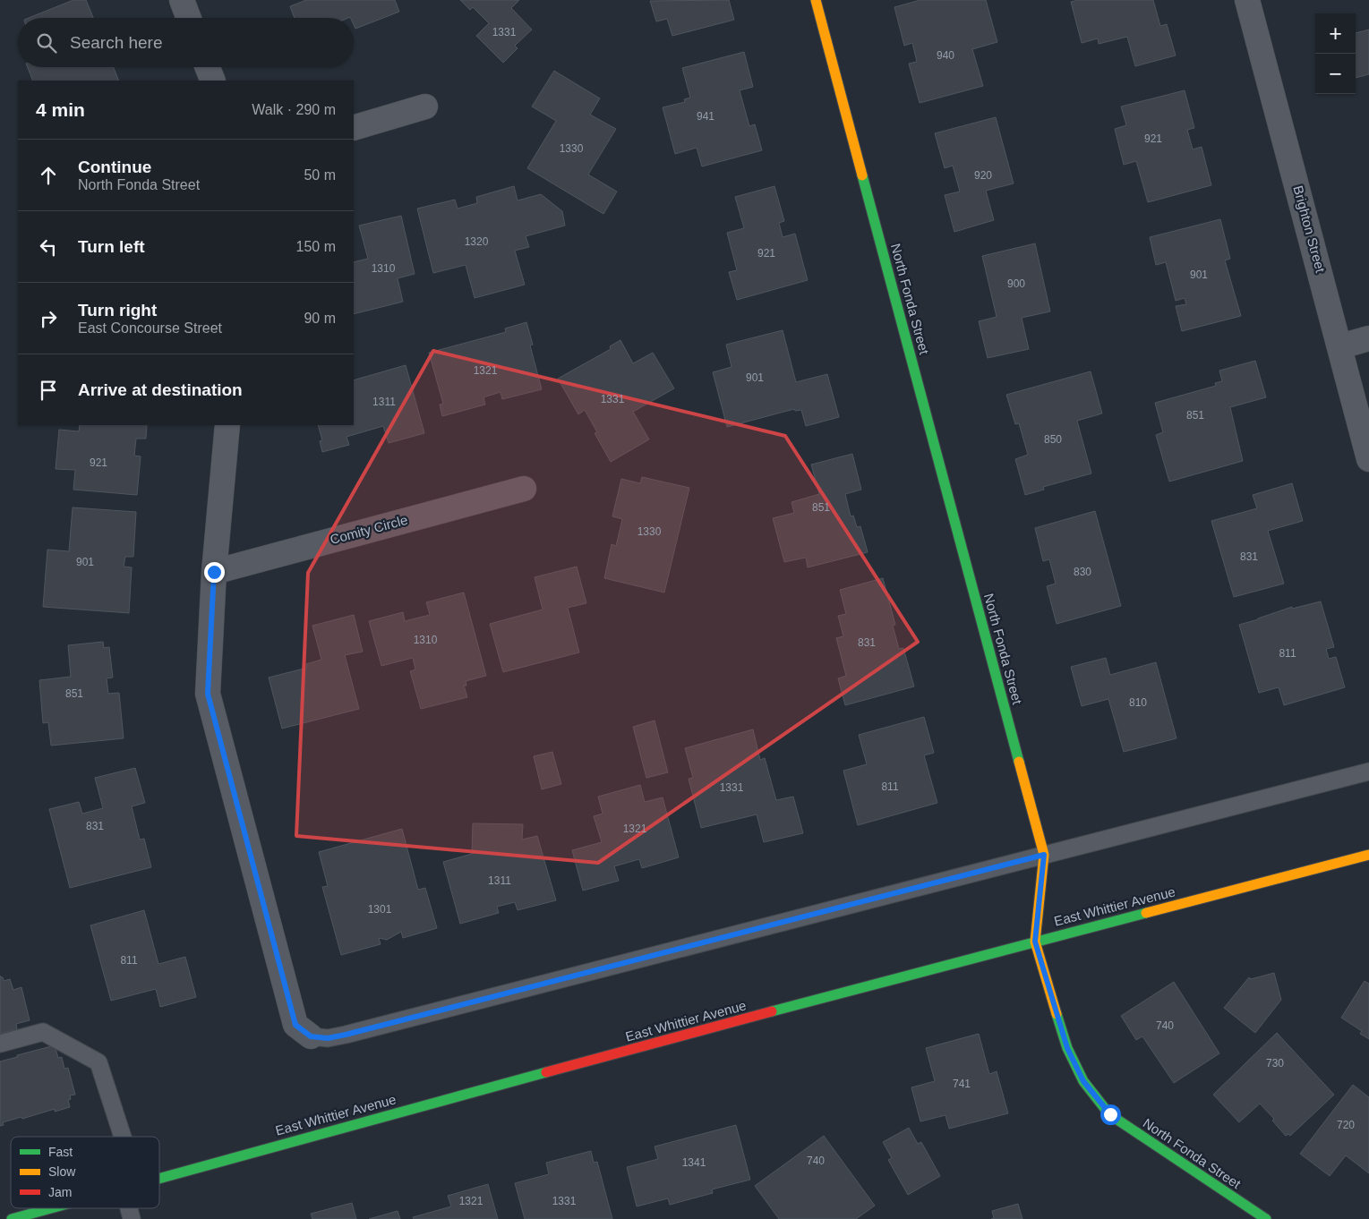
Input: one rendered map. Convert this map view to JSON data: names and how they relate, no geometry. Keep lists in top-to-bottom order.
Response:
{
  "streets": {
    "street": [
      "Brighton Street",
      "North Fonda Street",
      "Comity Circle",
      "East Whittier Avenue"
    ]
  },
  "crossings": [
    ["North Fonda Street", "East Whittier Avenue"]
  ],
  "house_numbers": [
    "1331",
    "940",
    "941",
    "921",
    "1330",
    "920",
    "1320",
    "921",
    "1310",
    "901",
    "900",
    "1321",
    "901",
    "1331",
    "1311",
    "851",
    "850",
    "921",
    "851",
    "1330",
    "831",
    "901",
    "830",
    "1310",
    "831",
    "811",
    "851",
    "810",
    "811",
    "1331",
    "831",
    "1321",
    "1311",
    "1301",
    "811",
    "740",
    "730",
    "741",
    "720",
    "740",
    "1341",
    "1321",
    "1331"
  ],
  "legend": ["Fast", "Slow", "Jam"],
  "page": {
    "map_buttons": ["+", "−"],
    "search": "Search here",
    "heading": ["4 min", "Walk · 290 m"],
    "list": [
      ["Continue", "North Fonda Street", "50 m"],
      ["Turn left", "150 m"],
      ["Turn right", "East Concourse Street", "90 m"],
      "Arrive at destination"
    ]
  }
}
